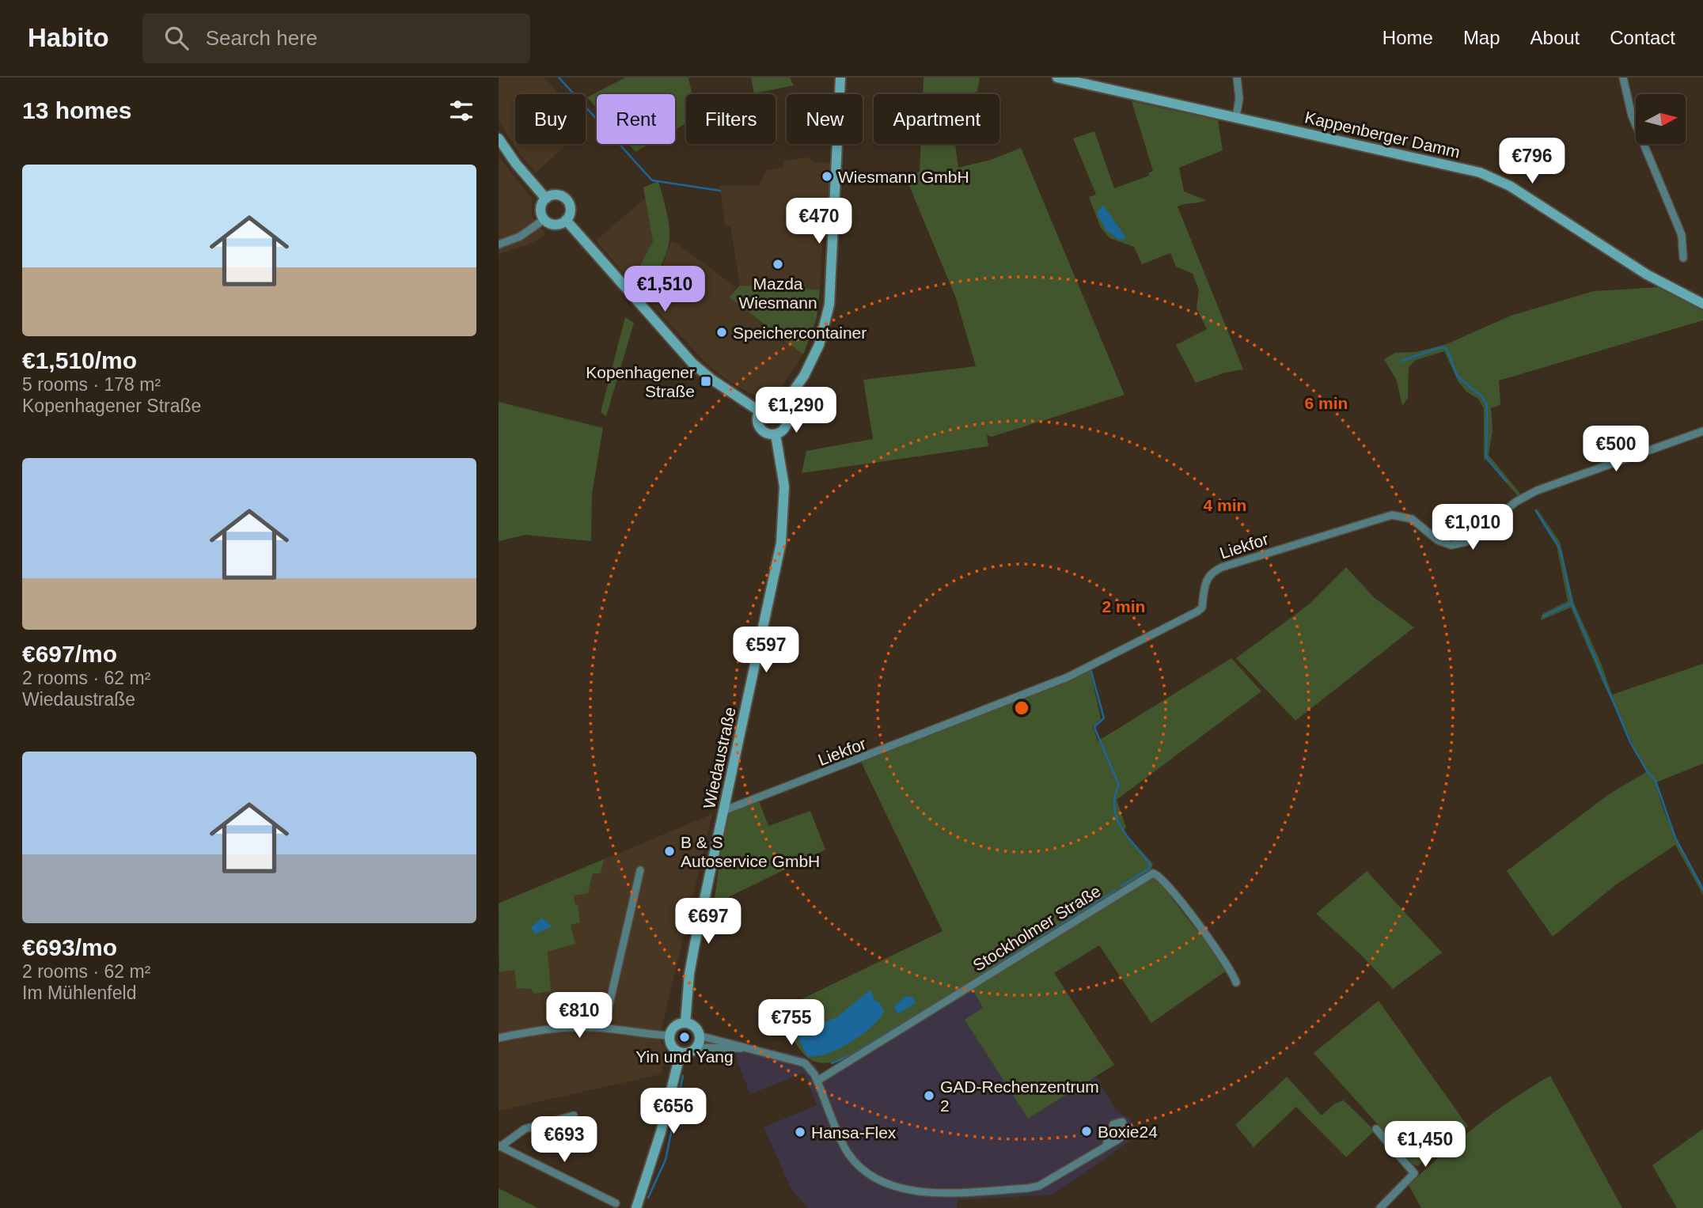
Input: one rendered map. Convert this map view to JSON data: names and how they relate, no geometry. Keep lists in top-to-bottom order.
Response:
{
  "streets": {
    "main road": ["Kappenberger Damm", "Wiedaustraße"],
    "street": ["Liekfor", "Stockholmer Straße"]
  },
  "crossings": [
    ["Liekfor", "Wiedaustraße"]
  ],
  "places": {
    "other": [
      "Wiesmann GmbH",
      "Mazda Wiesmann",
      "Speichercontainer",
      "B & S Autoservice GmbH",
      "Yin und Yang",
      "GAD-Rechenzentrum 2",
      "Boxie24",
      "Hansa-Flex"
    ],
    "transit": ["Kopenhagener Straße"]
  },
  "north": "right",
  "page": {
    "header": "Habito",
    "search": "Search here",
    "nav": [
      "Home",
      "Map",
      "About",
      "Contact"
    ],
    "heading": "13 homes",
    "chip": [
      "Buy",
      "Rent",
      "Filters",
      "New",
      "Apartment"
    ],
    "price": [
      "€796",
      "€470",
      "€1,510",
      "€1,290",
      "€500",
      "€1,010",
      "€597",
      "€697",
      "€810",
      "€755",
      "€656",
      "€693",
      "€1,450"
    ],
    "list": [
      {
        "name": "€1,510/mo",
        "note": "5 rooms · 178 m² · Kopenhagener Straße"
      },
      {
        "name": "€697/mo",
        "note": "2 rooms · 62 m² · Wiedaustraße"
      },
      {
        "name": "€693/mo",
        "note": "2 rooms · 62 m² · Im Mühlenfeld"
      }
    ]
  },
  "rings": ["6 min", "4 min", "2 min"]
}
